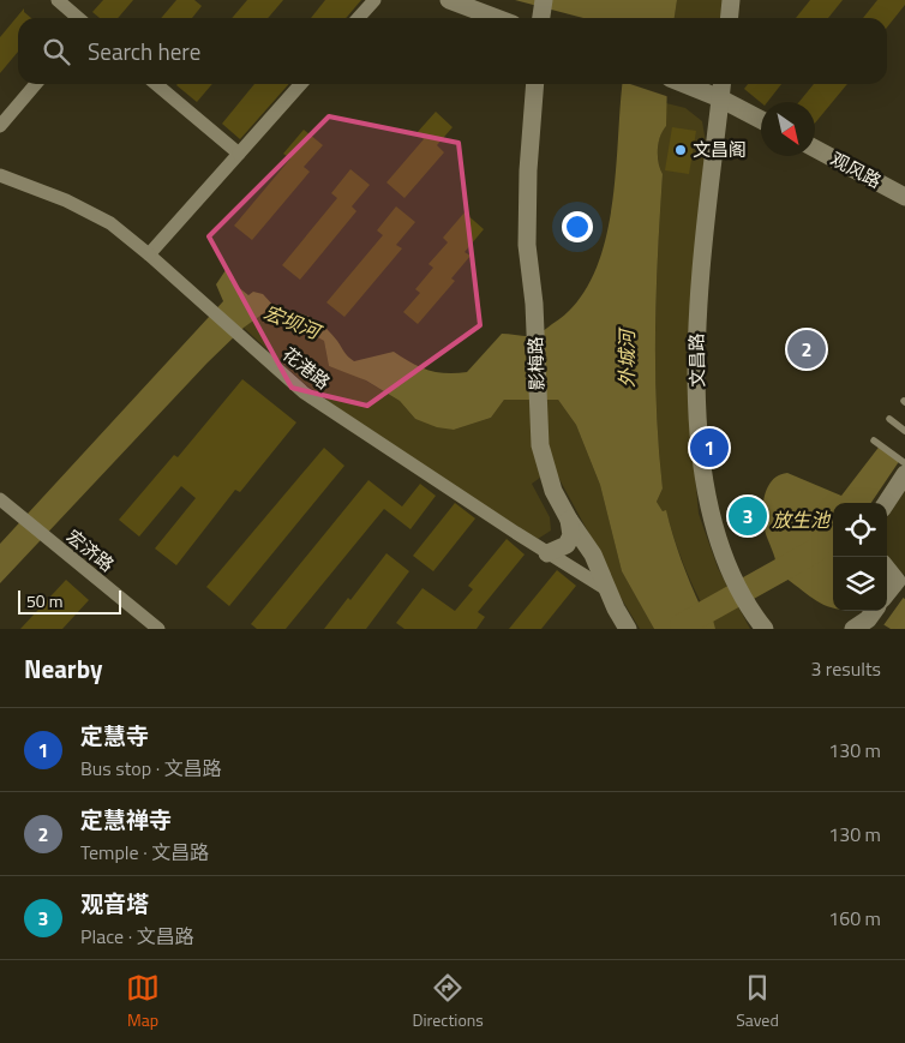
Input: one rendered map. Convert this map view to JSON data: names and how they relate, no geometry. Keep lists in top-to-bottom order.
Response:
{
  "streets": {
    "street": [
      "观风路",
      "文昌路",
      "影梅路",
      "花港路",
      "宏济路"
    ]
  },
  "crossings": [
    ["影梅路", "花港路"]
  ],
  "water": ["宏坝河", "外城河", "放生池"],
  "places": ["文昌阁"],
  "scale_bar": "50 m",
  "north": "bottom right",
  "page": {
    "search": "Search here",
    "pins": ["2", "1", "3"],
    "scale": "50 m",
    "heading": ["Nearby", "3 results"],
    "list": [
      {
        "mark": "1",
        "name": "定慧寺",
        "note": "Bus stop · 文昌路",
        "value": "130 m"
      },
      {
        "mark": "2",
        "name": "定慧禅寺",
        "note": "Temple · 文昌路",
        "value": "130 m"
      },
      {
        "mark": "3",
        "name": "观音塔",
        "note": "Place · 文昌路",
        "value": "160 m"
      }
    ],
    "nav": ["Map", "Directions", "Saved"]
  }
}
